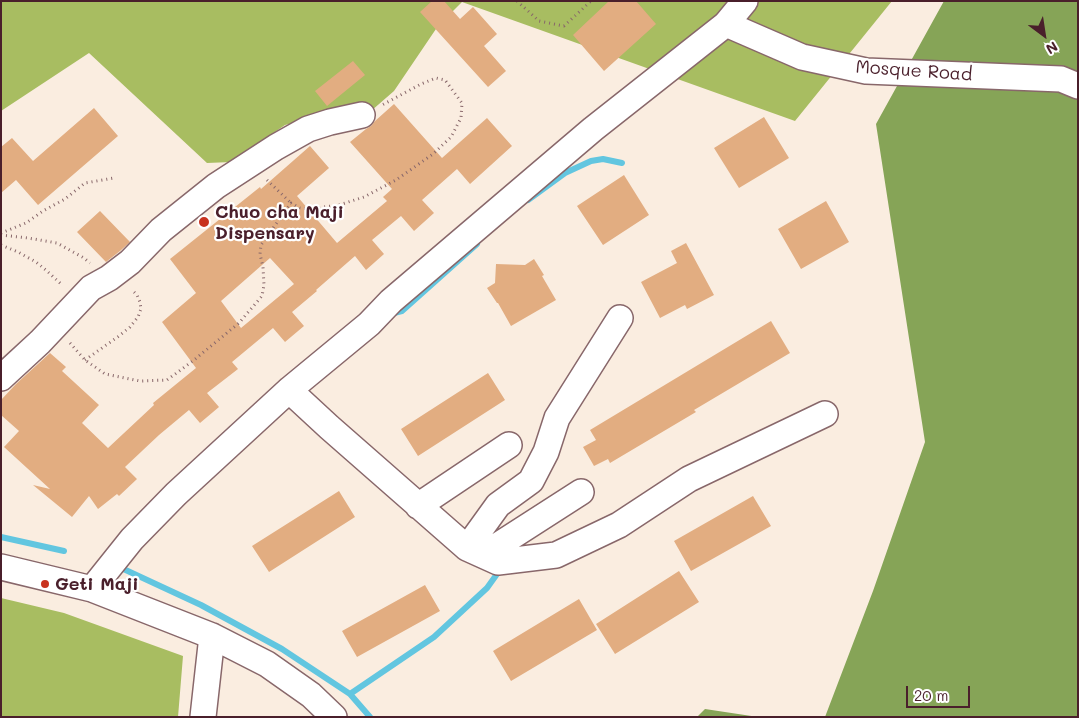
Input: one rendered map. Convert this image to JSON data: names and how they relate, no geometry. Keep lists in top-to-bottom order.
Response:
{
  "streets": {
    "street": ["Mosque Road"]
  },
  "places": ["Chuo cha Maji Dispensary", "Geti Maji"],
  "scale_bar": "20 m",
  "north": "bottom right"
}
